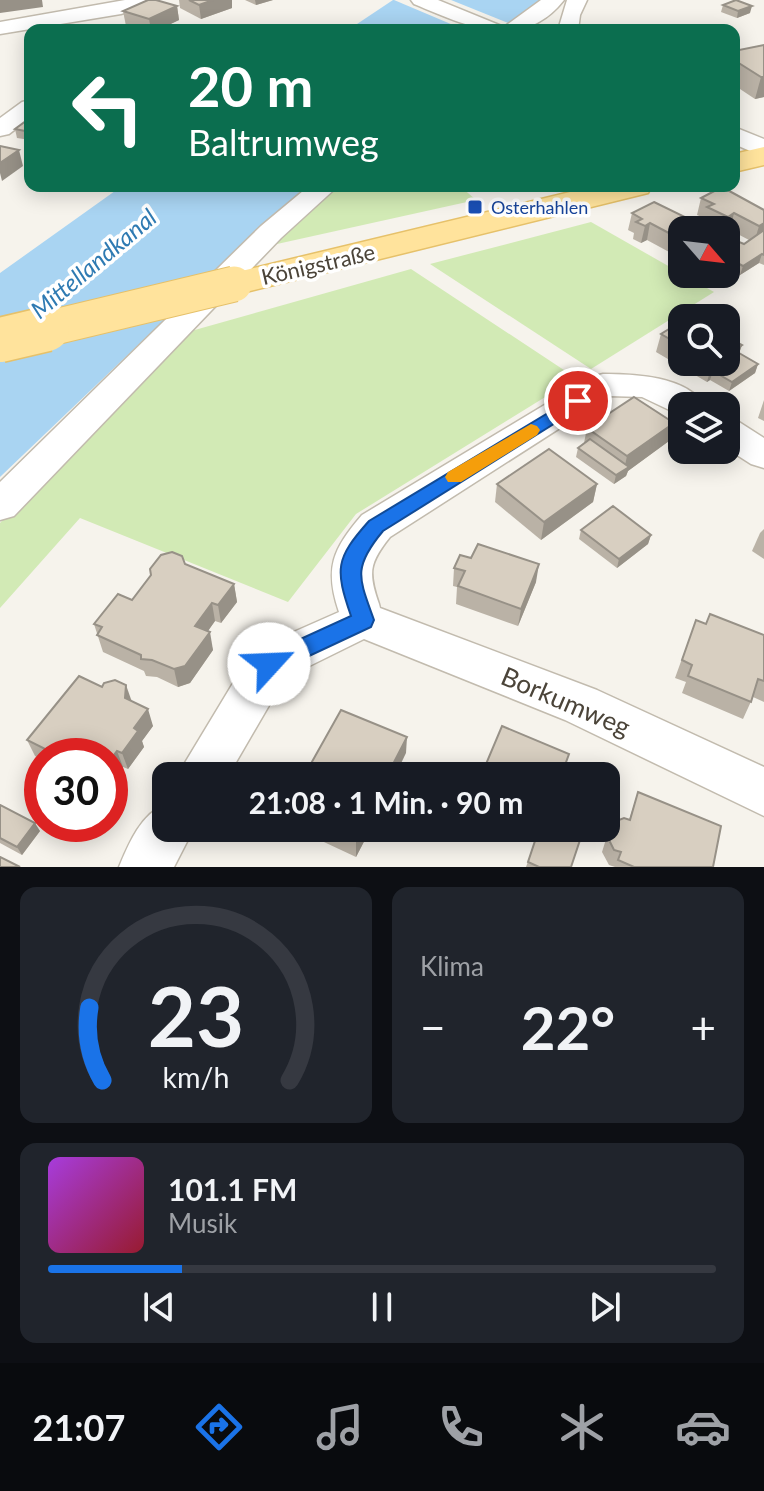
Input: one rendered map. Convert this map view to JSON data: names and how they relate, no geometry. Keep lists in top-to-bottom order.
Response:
{
  "streets": {
    "main road": ["Königstraße"],
    "street": ["Borkumweg"]
  },
  "water": ["Mittellandkanal"],
  "places": {
    "transit": ["Osterhahlen"]
  },
  "north": "bottom right",
  "page": {
    "turn": ["20 m", "Baltrumweg"],
    "limit": "30",
    "trip": "21:08 · 1 Min. · 90 m",
    "tile": "Klima",
    "heat": ["−", "22°", "+"],
    "song": ["101.1 FM", "Musik"],
    "tabs": "21:07",
    "gauge": ["23", "km/h"]
  }
}
